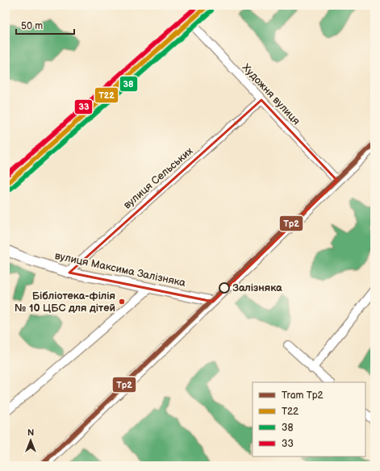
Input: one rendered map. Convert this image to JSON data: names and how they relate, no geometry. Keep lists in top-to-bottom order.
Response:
{
  "streets": {
    "street": ["Художня вулиця", "вулиця Сельських", "вулиця Максима Залізняка"]
  },
  "crossings": [
    ["Художня вулиця", "вулиця Сельських"],
    ["вулиця Сельських", "вулиця Максима Залізняка"]
  ],
  "one_way": ["вулиця Сельських"],
  "places": ["Залізняка", "Бібліотека-філія № 10 ЦБС для дітей"],
  "lines": [
    "transit line Т22",
    "transit line 33",
    "transit line 38",
    "tram line Тр2"
  ],
  "legend": [
    "Tram Тр2",
    "Т22",
    "38",
    "33"
  ],
  "scale_bar": "50 m",
  "north": "top"
}
